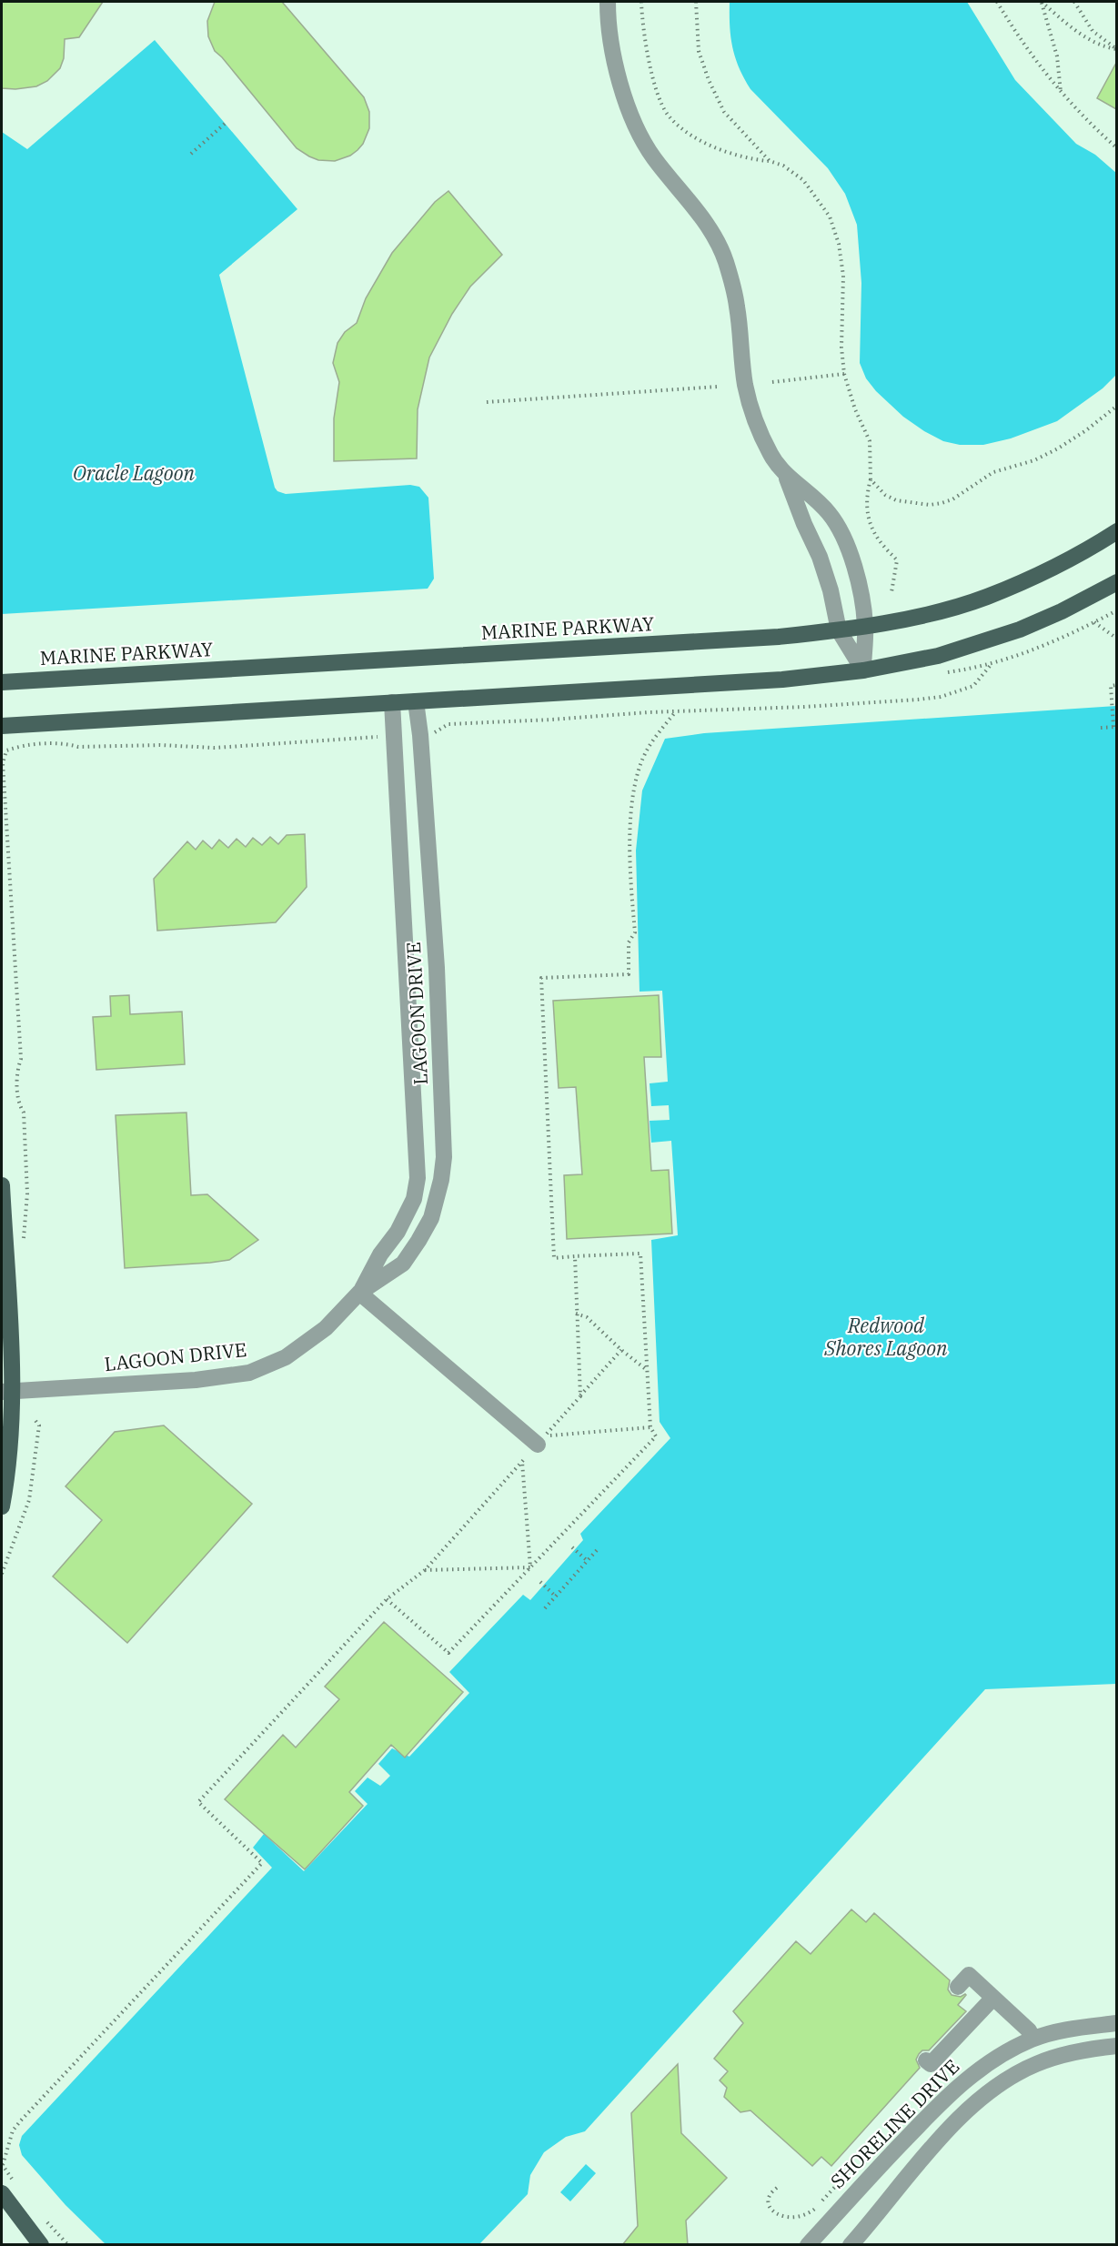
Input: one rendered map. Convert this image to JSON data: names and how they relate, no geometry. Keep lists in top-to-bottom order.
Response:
{
  "streets": {
    "main road": ["MARINE PARKWAY"],
    "street": ["LAGOON DRIVE", "SHORELINE DRIVE"]
  },
  "water": ["Oracle Lagoon", "Redwood Shores Lagoon"]
}
